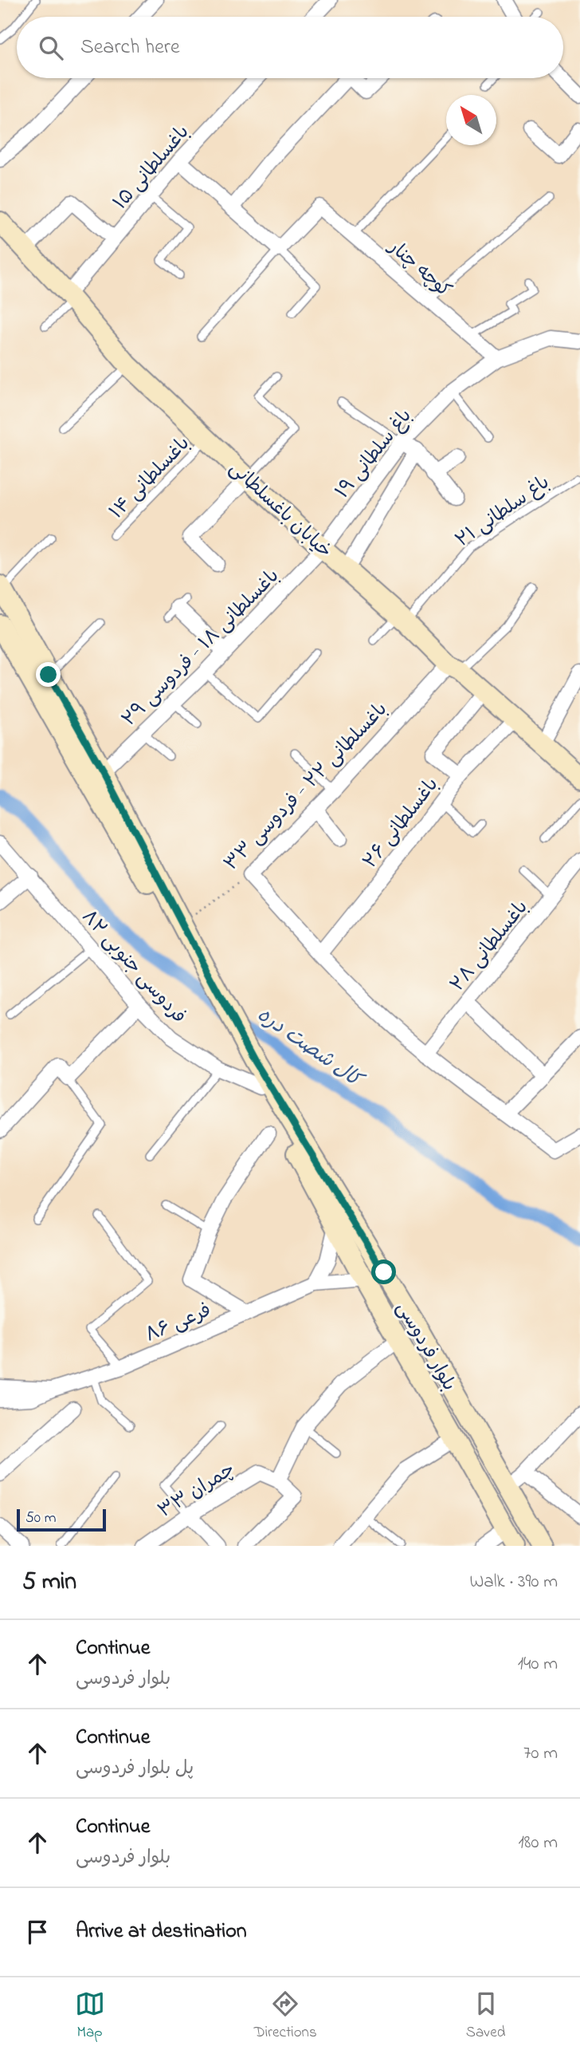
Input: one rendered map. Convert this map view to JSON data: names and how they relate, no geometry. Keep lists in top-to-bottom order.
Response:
{
  "streets": {
    "main road": ["خیابان باغسلطانی", "بلوار فردوسی"],
    "street": [
      "باغسلطانی ۱۵",
      "کوچه چنار",
      "باغ سلطانی ۱۹",
      "باغسلطانی ۱۸ - فردوسی ۲۹",
      "باغسلطانی ۲۲ - فردوسی ۳۳",
      "باغسلطانی ۲۶",
      "باغسلطانی ۲۸",
      "فردوسی جنوبی ۸۲",
      "فرعی ۸۶",
      "چمران ۳۳"
    ],
    "lane": ["باغسلطانی ۱۴", "باغ سلطانی ۲۱"]
  },
  "crossings": [
    ["باغسلطانی ۱۵", "خیابان باغسلطانی"],
    ["کوچه چنار", "باغ سلطانی ۱۹"],
    ["باغ سلطانی ۱۹", "خیابان باغسلطانی"],
    ["باغ سلطانی ۱۹", "باغسلطانی ۱۸ - فردوسی ۲۹"],
    ["باغسلطانی ۱۴", "خیابان باغسلطانی"],
    ["خیابان باغسلطانی", "باغ سلطانی ۲۱"],
    ["خیابان باغسلطانی", "باغسلطانی ۱۸ - فردوسی ۲۹"],
    ["خیابان باغسلطانی", "باغسلطانی ۲۲ - فردوسی ۳۳"],
    ["خیابان باغسلطانی", "باغسلطانی ۲۶"],
    ["فردوسی جنوبی ۸۲", "بلوار فردوسی"],
    ["فرعی ۸۶", "بلوار فردوسی"]
  ],
  "water": ["کال شصت دره"],
  "scale_bar": "50 m",
  "north": "top left",
  "page": {
    "search": "Search here",
    "scale": "50 m",
    "heading": ["5 min", "Walk · 390 m"],
    "list": [
      ["Continue", "بلوار فردوسی", "140 m"],
      ["Continue", "پل بلوار فردوسی", "70 m"],
      ["Continue", "بلوار فردوسی", "180 m"],
      "Arrive at destination"
    ],
    "nav": ["Map", "Directions", "Saved"]
  }
}
